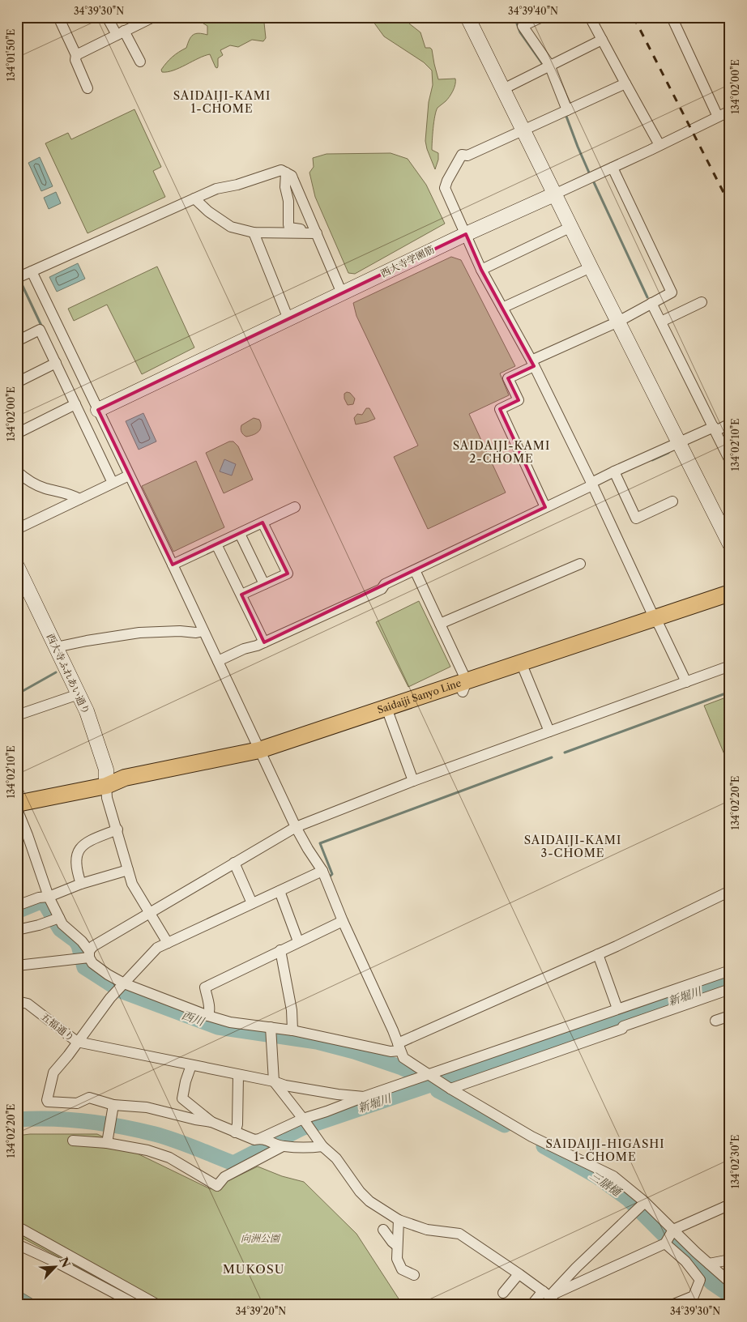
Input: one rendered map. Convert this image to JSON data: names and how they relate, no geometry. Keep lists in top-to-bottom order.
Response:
{
  "streets": {
    "main road": ["Saidaiji Sanyo Line"],
    "street": ["西大寺学園筋", "西大寺ふれあい通り", "五福通り"]
  },
  "crossings": [
    ["西大寺ふれあい通り", "Saidaiji Sanyo Line"]
  ],
  "districts": [
    "SAIDAIJI-KAMI 1-CHOME",
    "SAIDAIJI-KAMI 2-CHOME",
    "SAIDAIJI-KAMI 3-CHOME",
    "SAIDAIJI-HIGASHI 1-CHOME",
    "MUKOSU"
  ],
  "water": ["新堀川", "西川", "三膳樋"],
  "parks": ["向洲公園"],
  "north": "top right",
  "coordinates": [
    "34°39'30\"N",
    "34°39'40\"N",
    "134°01'50\"E",
    "134°02'00\"E",
    "134°02'10\"E",
    "134°02'20\"E",
    "134°02'30\"E",
    "34°39'20\"N"
  ]
}
